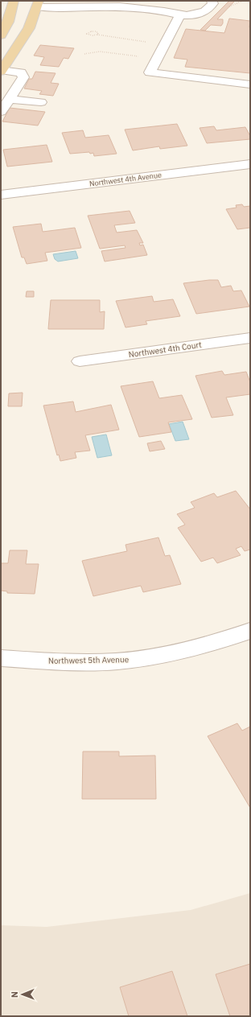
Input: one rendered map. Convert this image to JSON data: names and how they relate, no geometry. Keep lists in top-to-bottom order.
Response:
{
  "streets": {
    "street": ["Northwest 4th Avenue", "Northwest 4th Court", "Northwest 5th Avenue"]
  },
  "north": "left"
}
